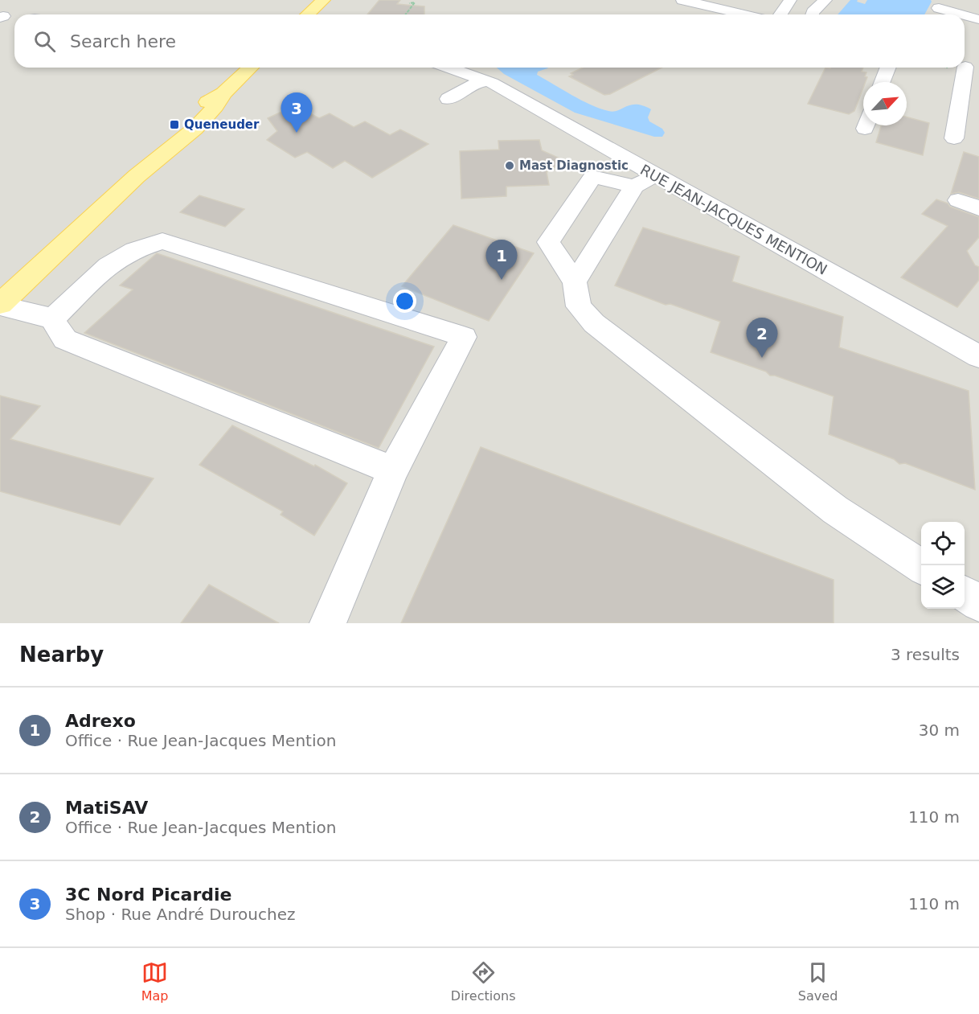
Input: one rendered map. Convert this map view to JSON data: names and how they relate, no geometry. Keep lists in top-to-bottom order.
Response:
{
  "streets": {
    "street": ["RUE JEAN-JACQUES MENTION"]
  },
  "places": {
    "transit": ["Queneuder"],
    "other": ["Mast Diagnostic"]
  },
  "north": "top right",
  "page": {
    "search": "Search here",
    "pins": ["3", "1", "2"],
    "heading": ["Nearby", "3 results"],
    "list": [
      {
        "mark": "1",
        "name": "Adrexo",
        "note": "Office · Rue Jean-Jacques Mention",
        "value": "30 m"
      },
      {
        "mark": "2",
        "name": "MatiSAV",
        "note": "Office · Rue Jean-Jacques Mention",
        "value": "110 m"
      },
      {
        "mark": "3",
        "name": "3C Nord Picardie",
        "note": "Shop · Rue André Durouchez",
        "value": "110 m"
      }
    ],
    "nav": ["Map", "Directions", "Saved"]
  }
}
